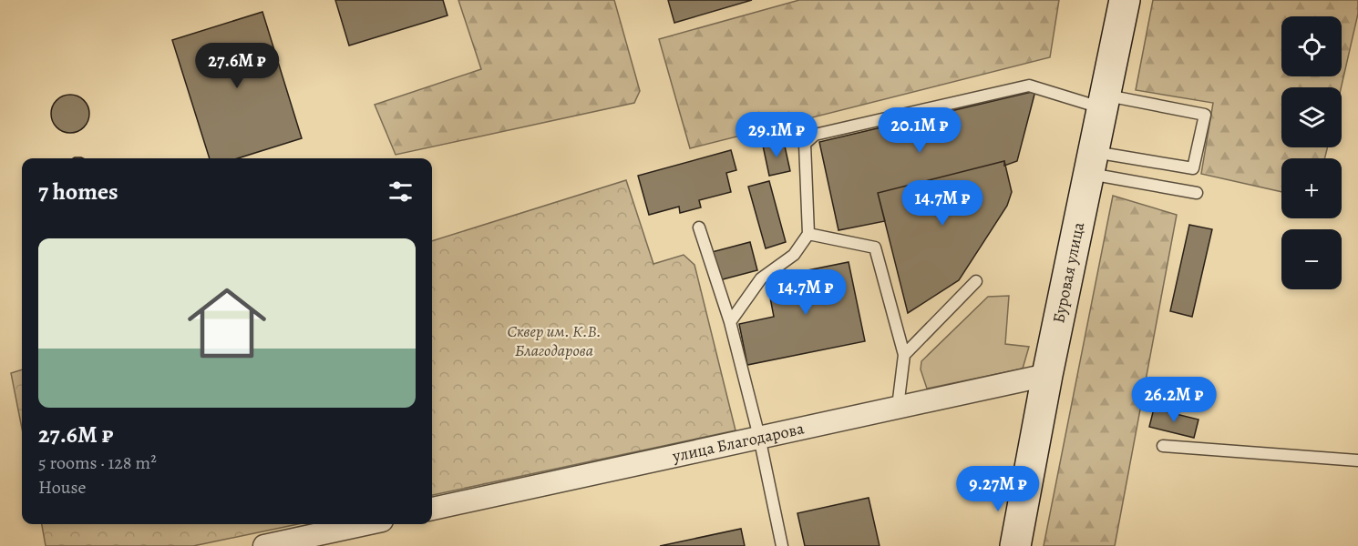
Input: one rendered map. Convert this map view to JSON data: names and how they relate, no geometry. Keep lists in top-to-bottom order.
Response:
{
  "streets": {
    "main road": ["Буровая улица"],
    "street": ["улица Благодарова"]
  },
  "crossings": [
    ["Буровая улица", "улица Благодарова"]
  ],
  "parks": ["Сквер им. К.В. Благодарова"],
  "page": {
    "map_buttons": ["+", "−"],
    "price": [
      "27.6M ₽",
      "20.1M ₽",
      "29.1M ₽",
      "14.7M ₽",
      "14.7M ₽",
      "26.2M ₽",
      "9.27M ₽"
    ],
    "heading": "7 homes",
    "list": [
      {
        "name": "27.6M ₽",
        "note": "5 rooms · 128 m² · House"
      }
    ]
  }
}
